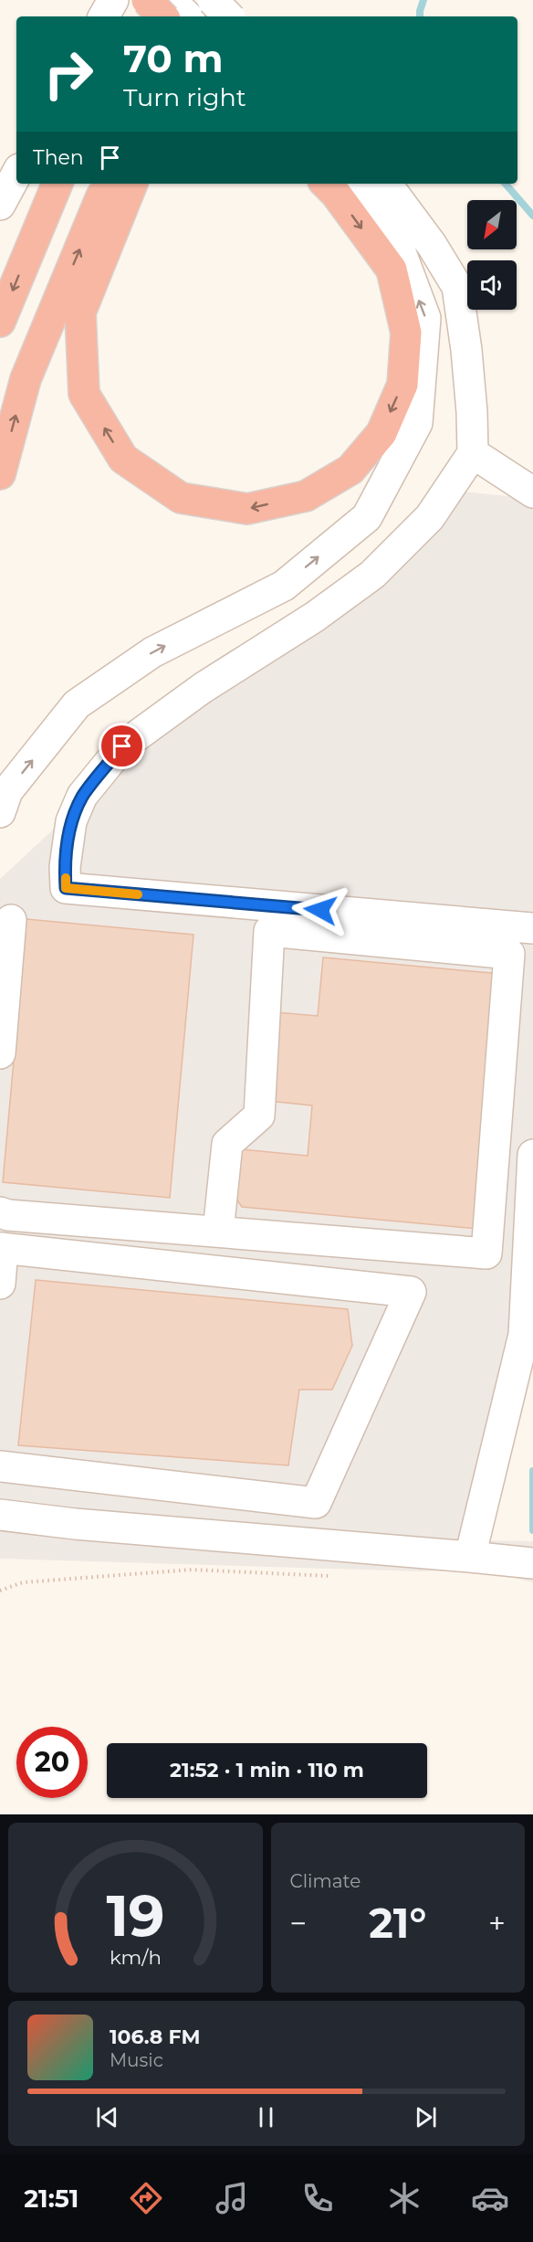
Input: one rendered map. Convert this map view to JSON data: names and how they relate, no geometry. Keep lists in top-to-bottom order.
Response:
{
  "north": "bottom left",
  "page": {
    "turn": ["70 m", "Turn right"],
    "then": "Then",
    "limit": "20",
    "trip": "21:52 · 1 min · 110 m",
    "tile": "Climate",
    "heat": ["−", "21°", "+"],
    "song": ["106.8 FM", "Music"],
    "tabs": "21:51",
    "gauge": ["19", "km/h"]
  }
}
